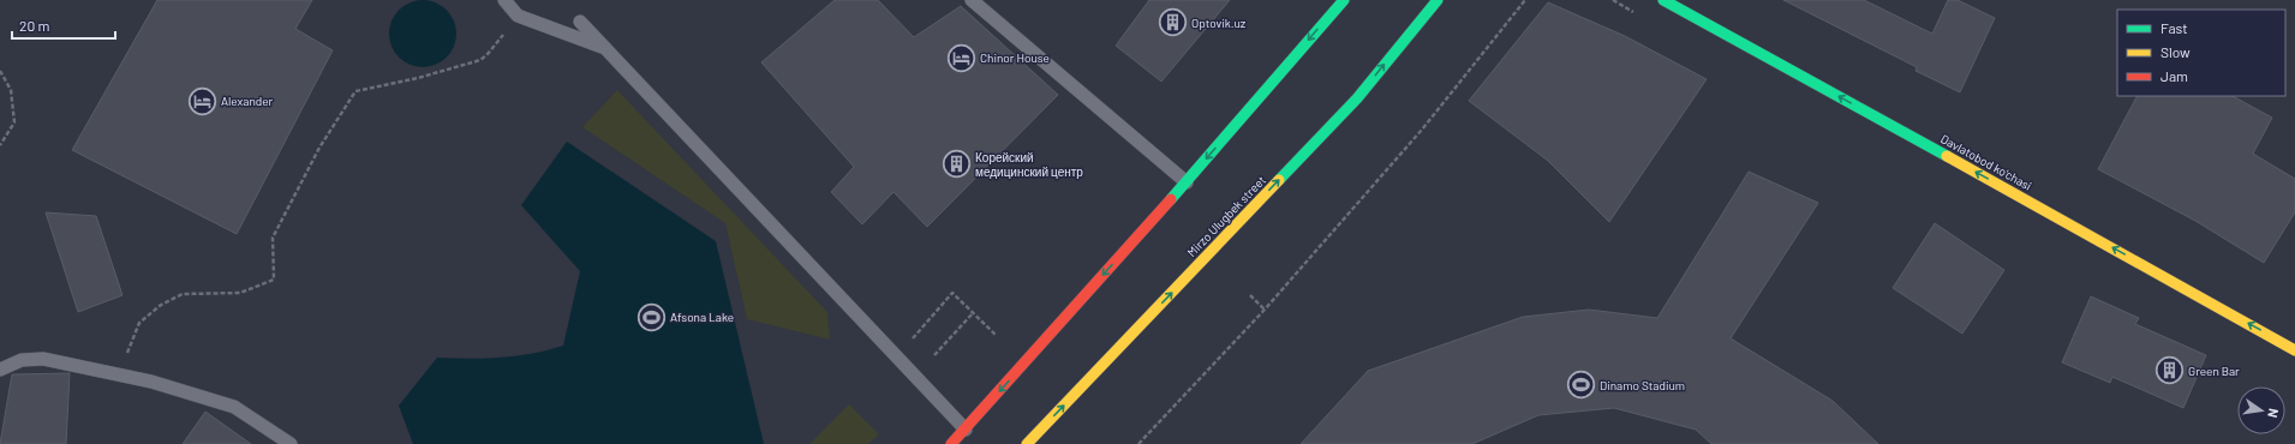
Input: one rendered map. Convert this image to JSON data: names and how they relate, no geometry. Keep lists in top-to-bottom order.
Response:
{
  "streets": {
    "main road": ["Davlatobod ko'chasi", "Mirzo Ulugbek street"]
  },
  "one_way": ["Davlatobod ko'chasi"],
  "places": {
    "building": ["Optovik.uz", "Корейский медицинский центр", "Green Bar"],
    "hotel": ["Chinor House", "Alexander"],
    "sports": ["Afsona Lake", "Dinamo Stadium"]
  },
  "legend": ["Fast", "Slow", "Jam"],
  "scale_bar": "20 m",
  "north": "right"
}
